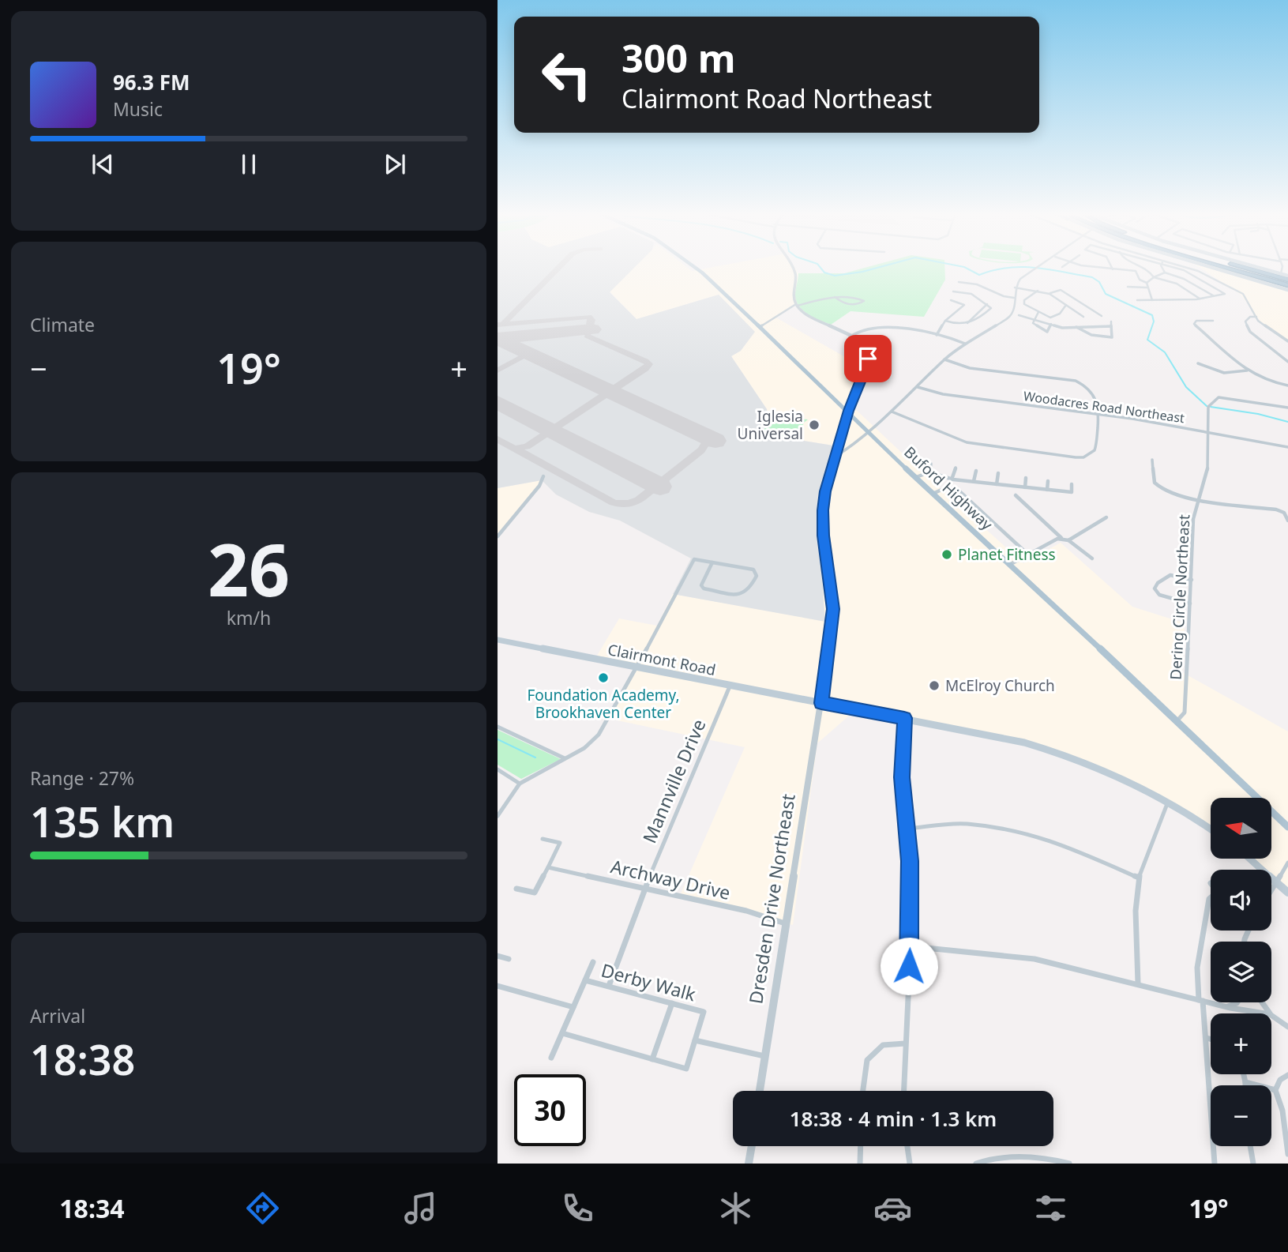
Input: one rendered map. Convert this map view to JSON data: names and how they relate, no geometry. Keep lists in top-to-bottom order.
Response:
{
  "streets": {
    "main road": ["Buford Highway", "Clairmont Road"],
    "street": [
      "Woodacres Road Northeast",
      "Dering Circle Northeast",
      "Mannville Drive",
      "Archway Drive",
      "Dresden Drive Northeast",
      "Derby Walk"
    ]
  },
  "crossings": [
    ["Buford Highway", "Dering Circle Northeast"],
    ["Buford Highway", "Dresden Drive Northeast"],
    ["Clairmont Road", "Mannville Drive"],
    ["Clairmont Road", "Dresden Drive Northeast"],
    ["Mannville Drive", "Archway Drive"],
    ["Mannville Drive", "Derby Walk"],
    ["Archway Drive", "Dresden Drive Northeast"]
  ],
  "places": [
    "Iglesia Universal",
    "Planet Fitness",
    "Foundation Academy, Brookhaven Center",
    "McElroy Church"
  ],
  "north": "left",
  "page": {
    "turn": ["300 m", "Clairmont Road Northeast"],
    "song": ["96.3 FM", "Music"],
    "tile": [
      "Climate",
      ["26", "km/h"],
      ["Range · 27%", "135 km"],
      ["Arrival", "18:38"]
    ],
    "heat": ["−", "19°", "+"],
    "map_buttons": ["+", "−"],
    "limit": "30",
    "trip": "18:38 · 4 min · 1.3 km",
    "tabs": ["18:34", "19°"]
  }
}
